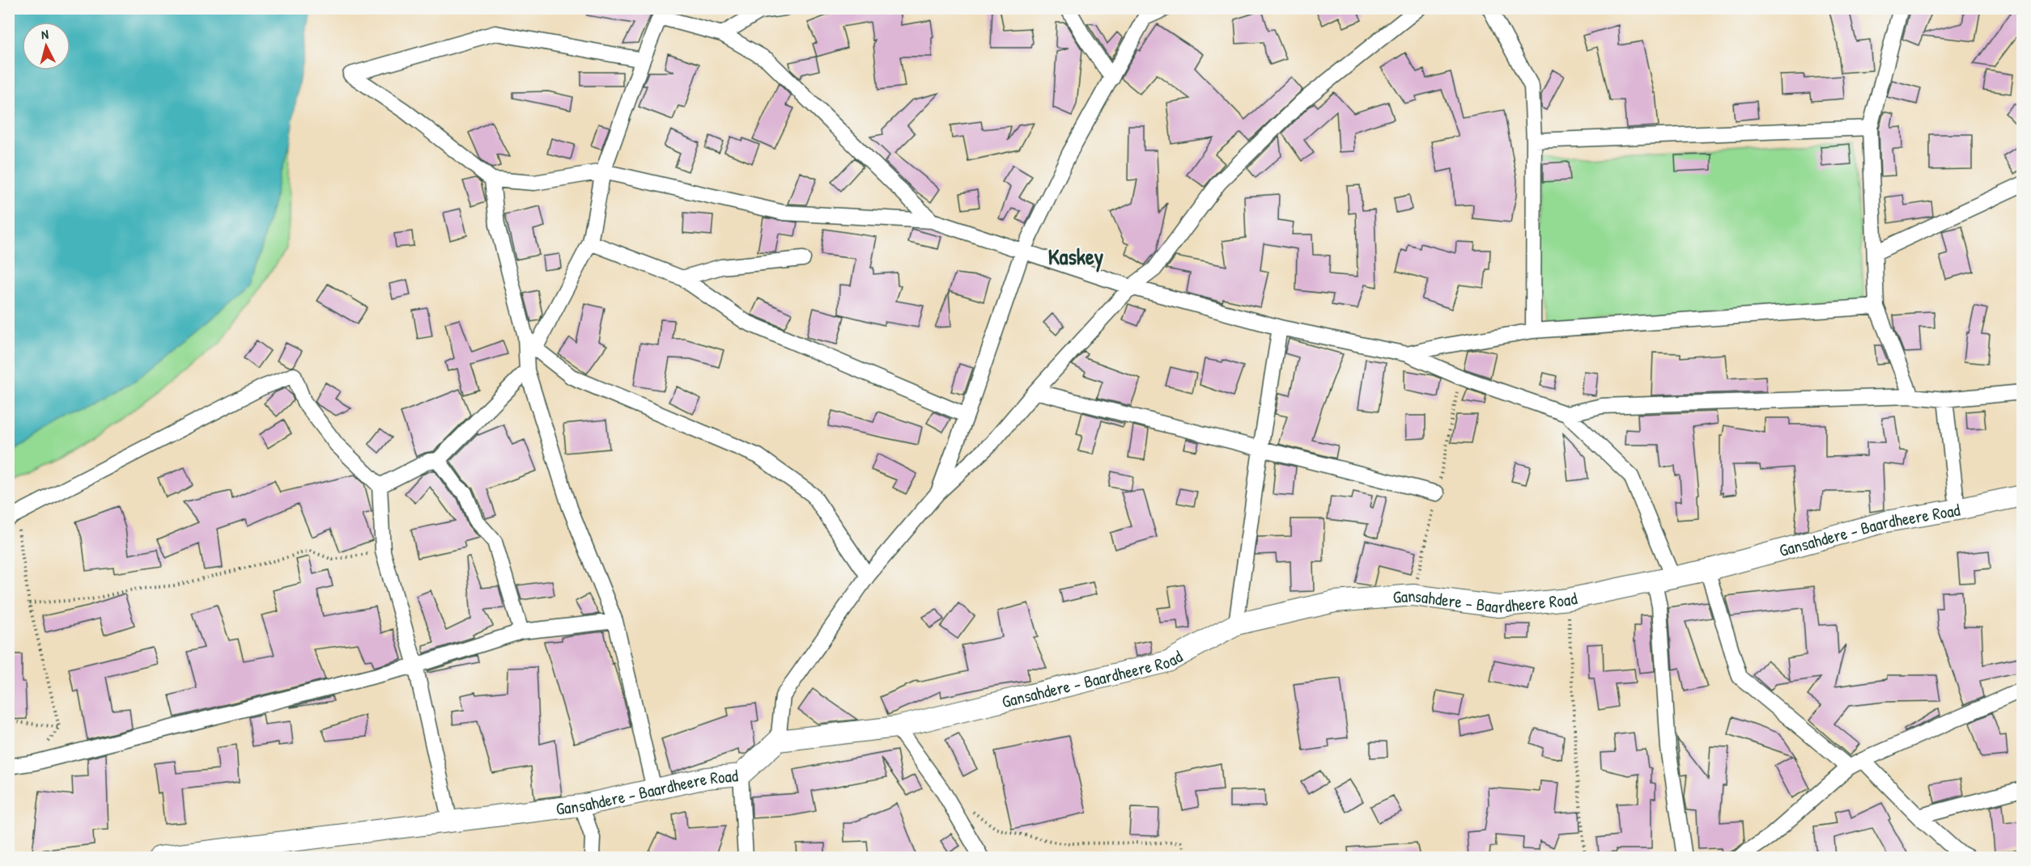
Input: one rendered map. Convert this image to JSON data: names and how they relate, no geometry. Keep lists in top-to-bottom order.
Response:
{
  "streets": {
    "main road": ["Gansahdere - Baardheere Road"]
  },
  "districts": ["Kaskey"],
  "north": "top"
}
